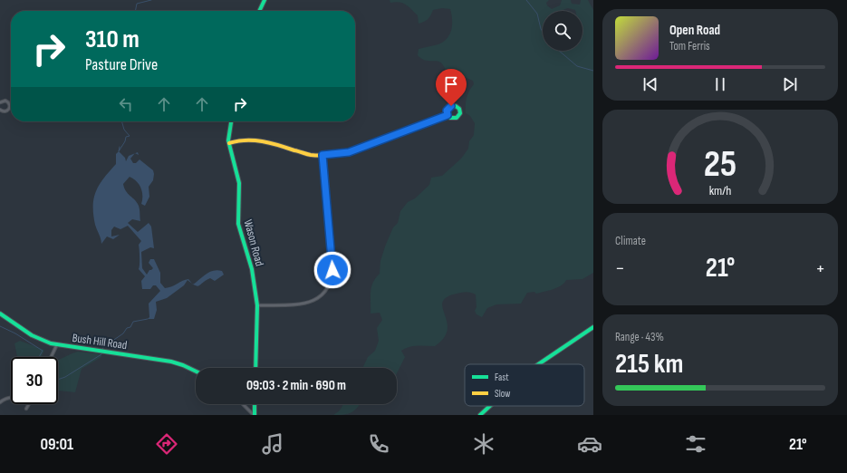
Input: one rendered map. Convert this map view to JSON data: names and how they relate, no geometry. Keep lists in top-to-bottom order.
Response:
{
  "streets": {
    "street": ["Wason Road", "Bush Hill Road"]
  },
  "legend": ["Fast", "Slow"],
  "page": {
    "turn": ["310 m", "Pasture Drive"],
    "song": ["Open Road", "Tom Ferris"],
    "tile": [
      "Climate",
      ["Range · 43%", "215 km"]
    ],
    "heat": ["−", "21°", "+"],
    "limit": "30",
    "trip": "09:03 · 2 min · 690 m",
    "tabs": ["09:01", "21°"],
    "gauge": ["25", "km/h"]
  }
}
